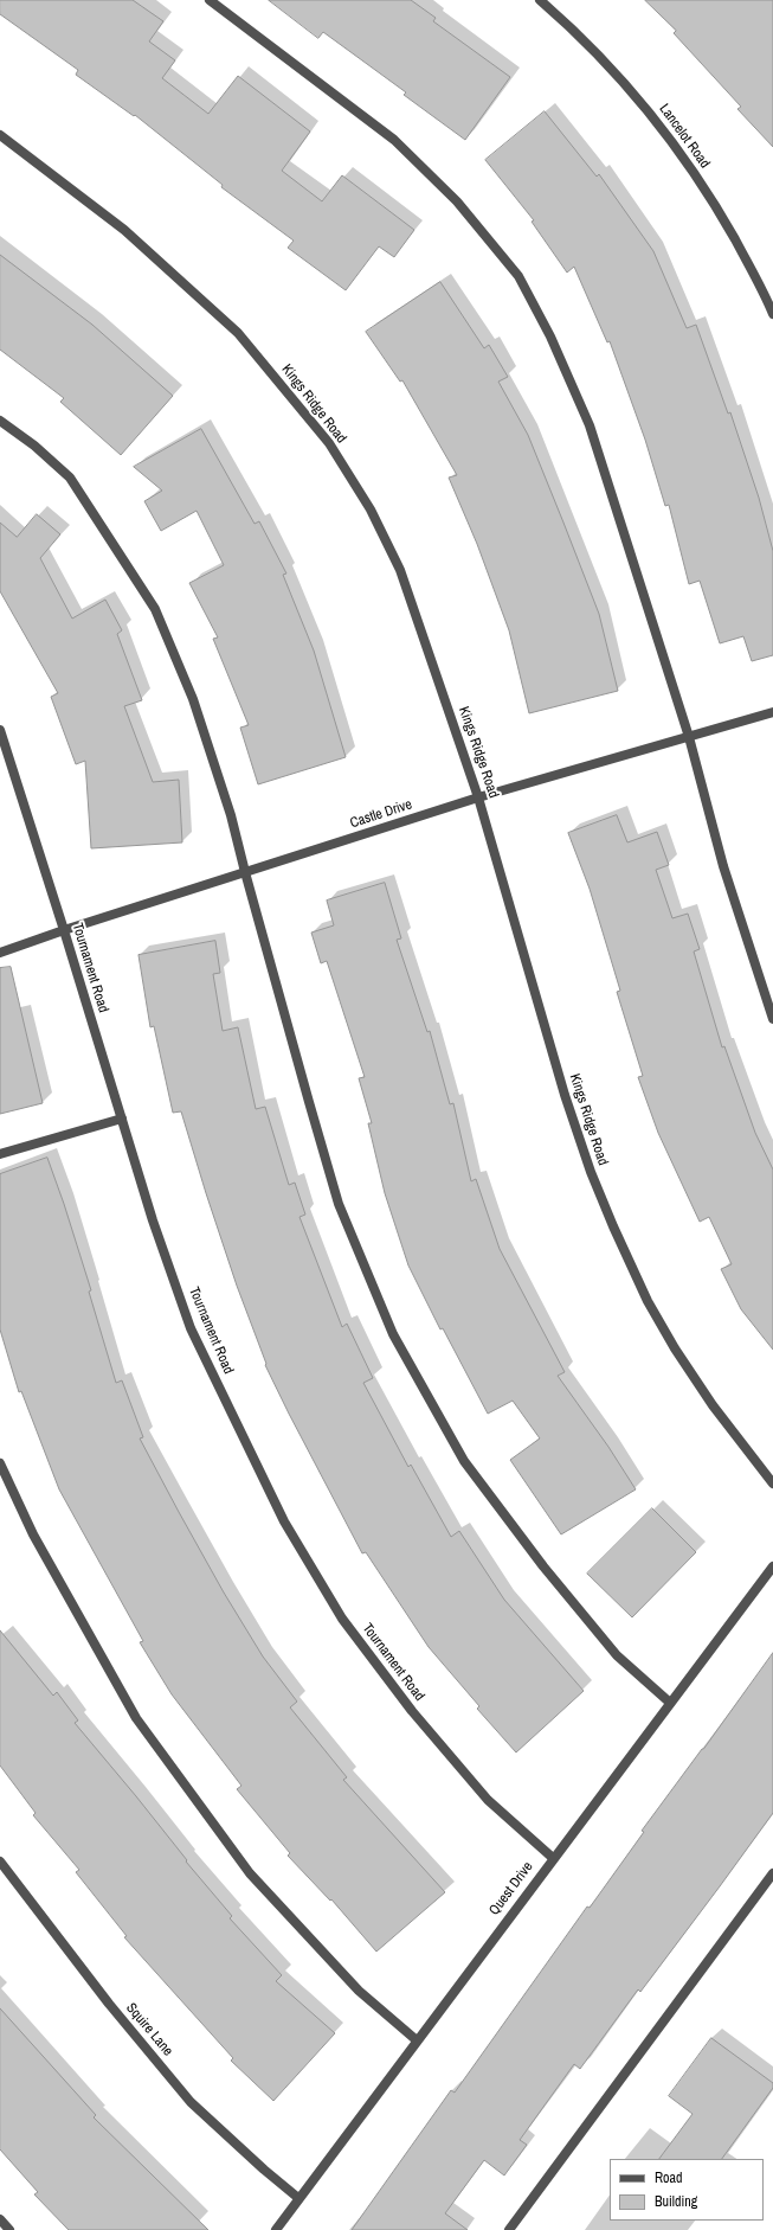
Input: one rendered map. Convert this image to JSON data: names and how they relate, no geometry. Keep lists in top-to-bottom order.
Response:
{
  "streets": {
    "street": [
      "Lancelot Road",
      "Kings Ridge Road",
      "Castle Drive",
      "Tournament Road",
      "Quest Drive",
      "Squire Lane"
    ]
  },
  "crossings": [
    ["Kings Ridge Road", "Castle Drive"],
    ["Castle Drive", "Tournament Road"],
    ["Tournament Road", "Quest Drive"],
    ["Quest Drive", "Squire Lane"]
  ],
  "legend": ["Road", "Building"]
}
